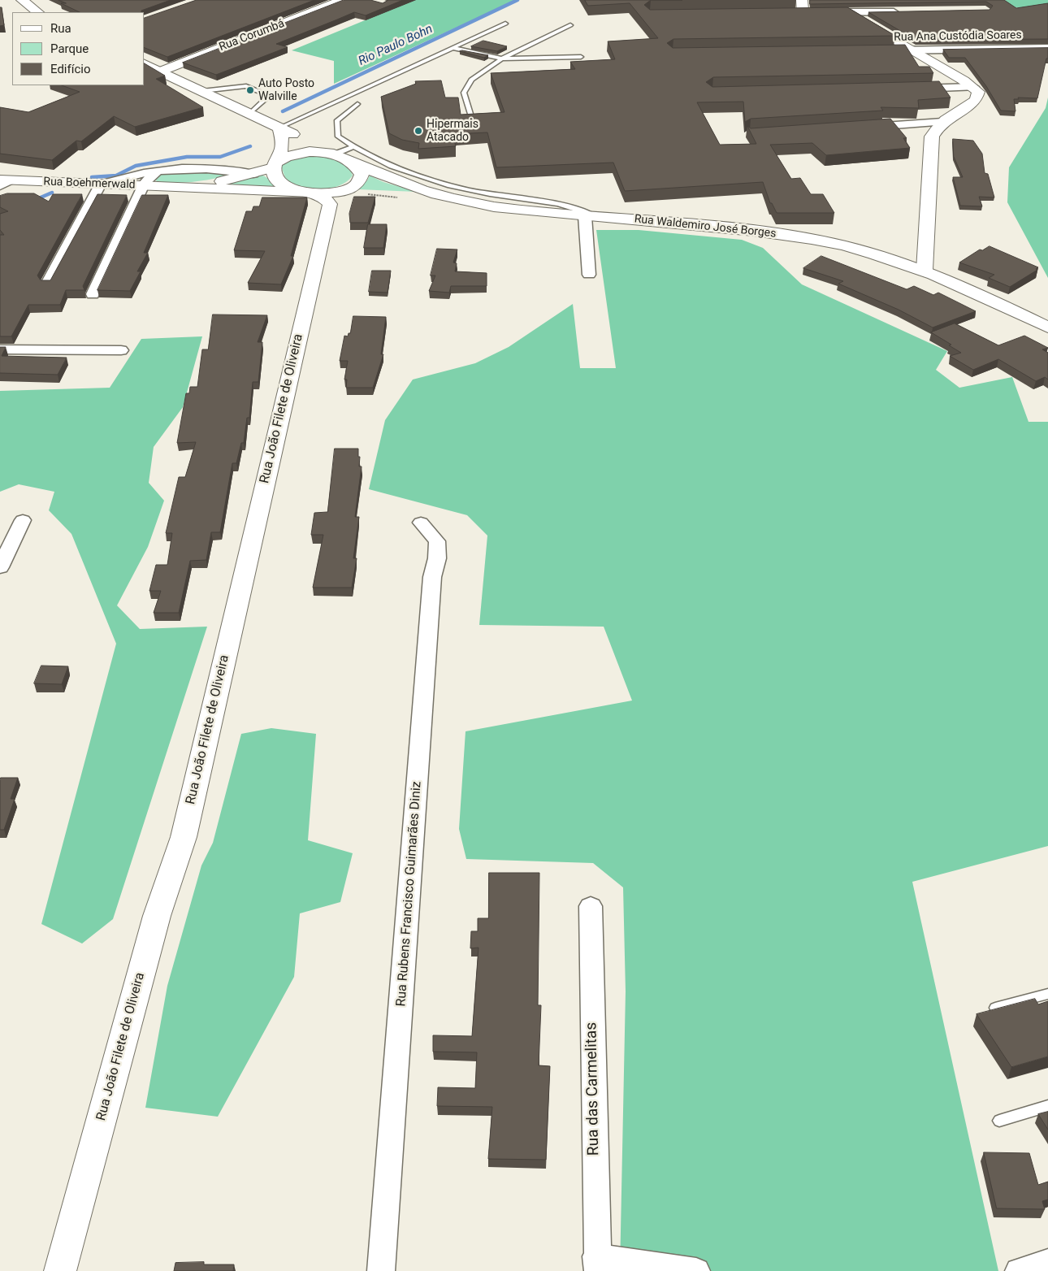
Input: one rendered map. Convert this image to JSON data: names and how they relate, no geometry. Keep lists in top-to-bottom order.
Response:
{
  "streets": {
    "main road": [
      "Rua Corumbá",
      "Rua Boehmerwald",
      "Rua Waldemiro José Borges",
      "Rua João Filete de Oliveira"
    ],
    "street": ["Rua Ana Custódia Soares", "Rua Rubens Francisco Guimarães Diniz", "Rua das Carmelitas"]
  },
  "crossings": [
    ["Rua Boehmerwald", "Rua Waldemiro José Borges"],
    ["Rua Boehmerwald", "Rua João Filete de Oliveira"]
  ],
  "water": ["Rio Paulo Bohn"],
  "places": ["Auto Posto Walville", "Hipermais Atacado"],
  "legend": ["Rua", "Parque", "Edifício"]
}
